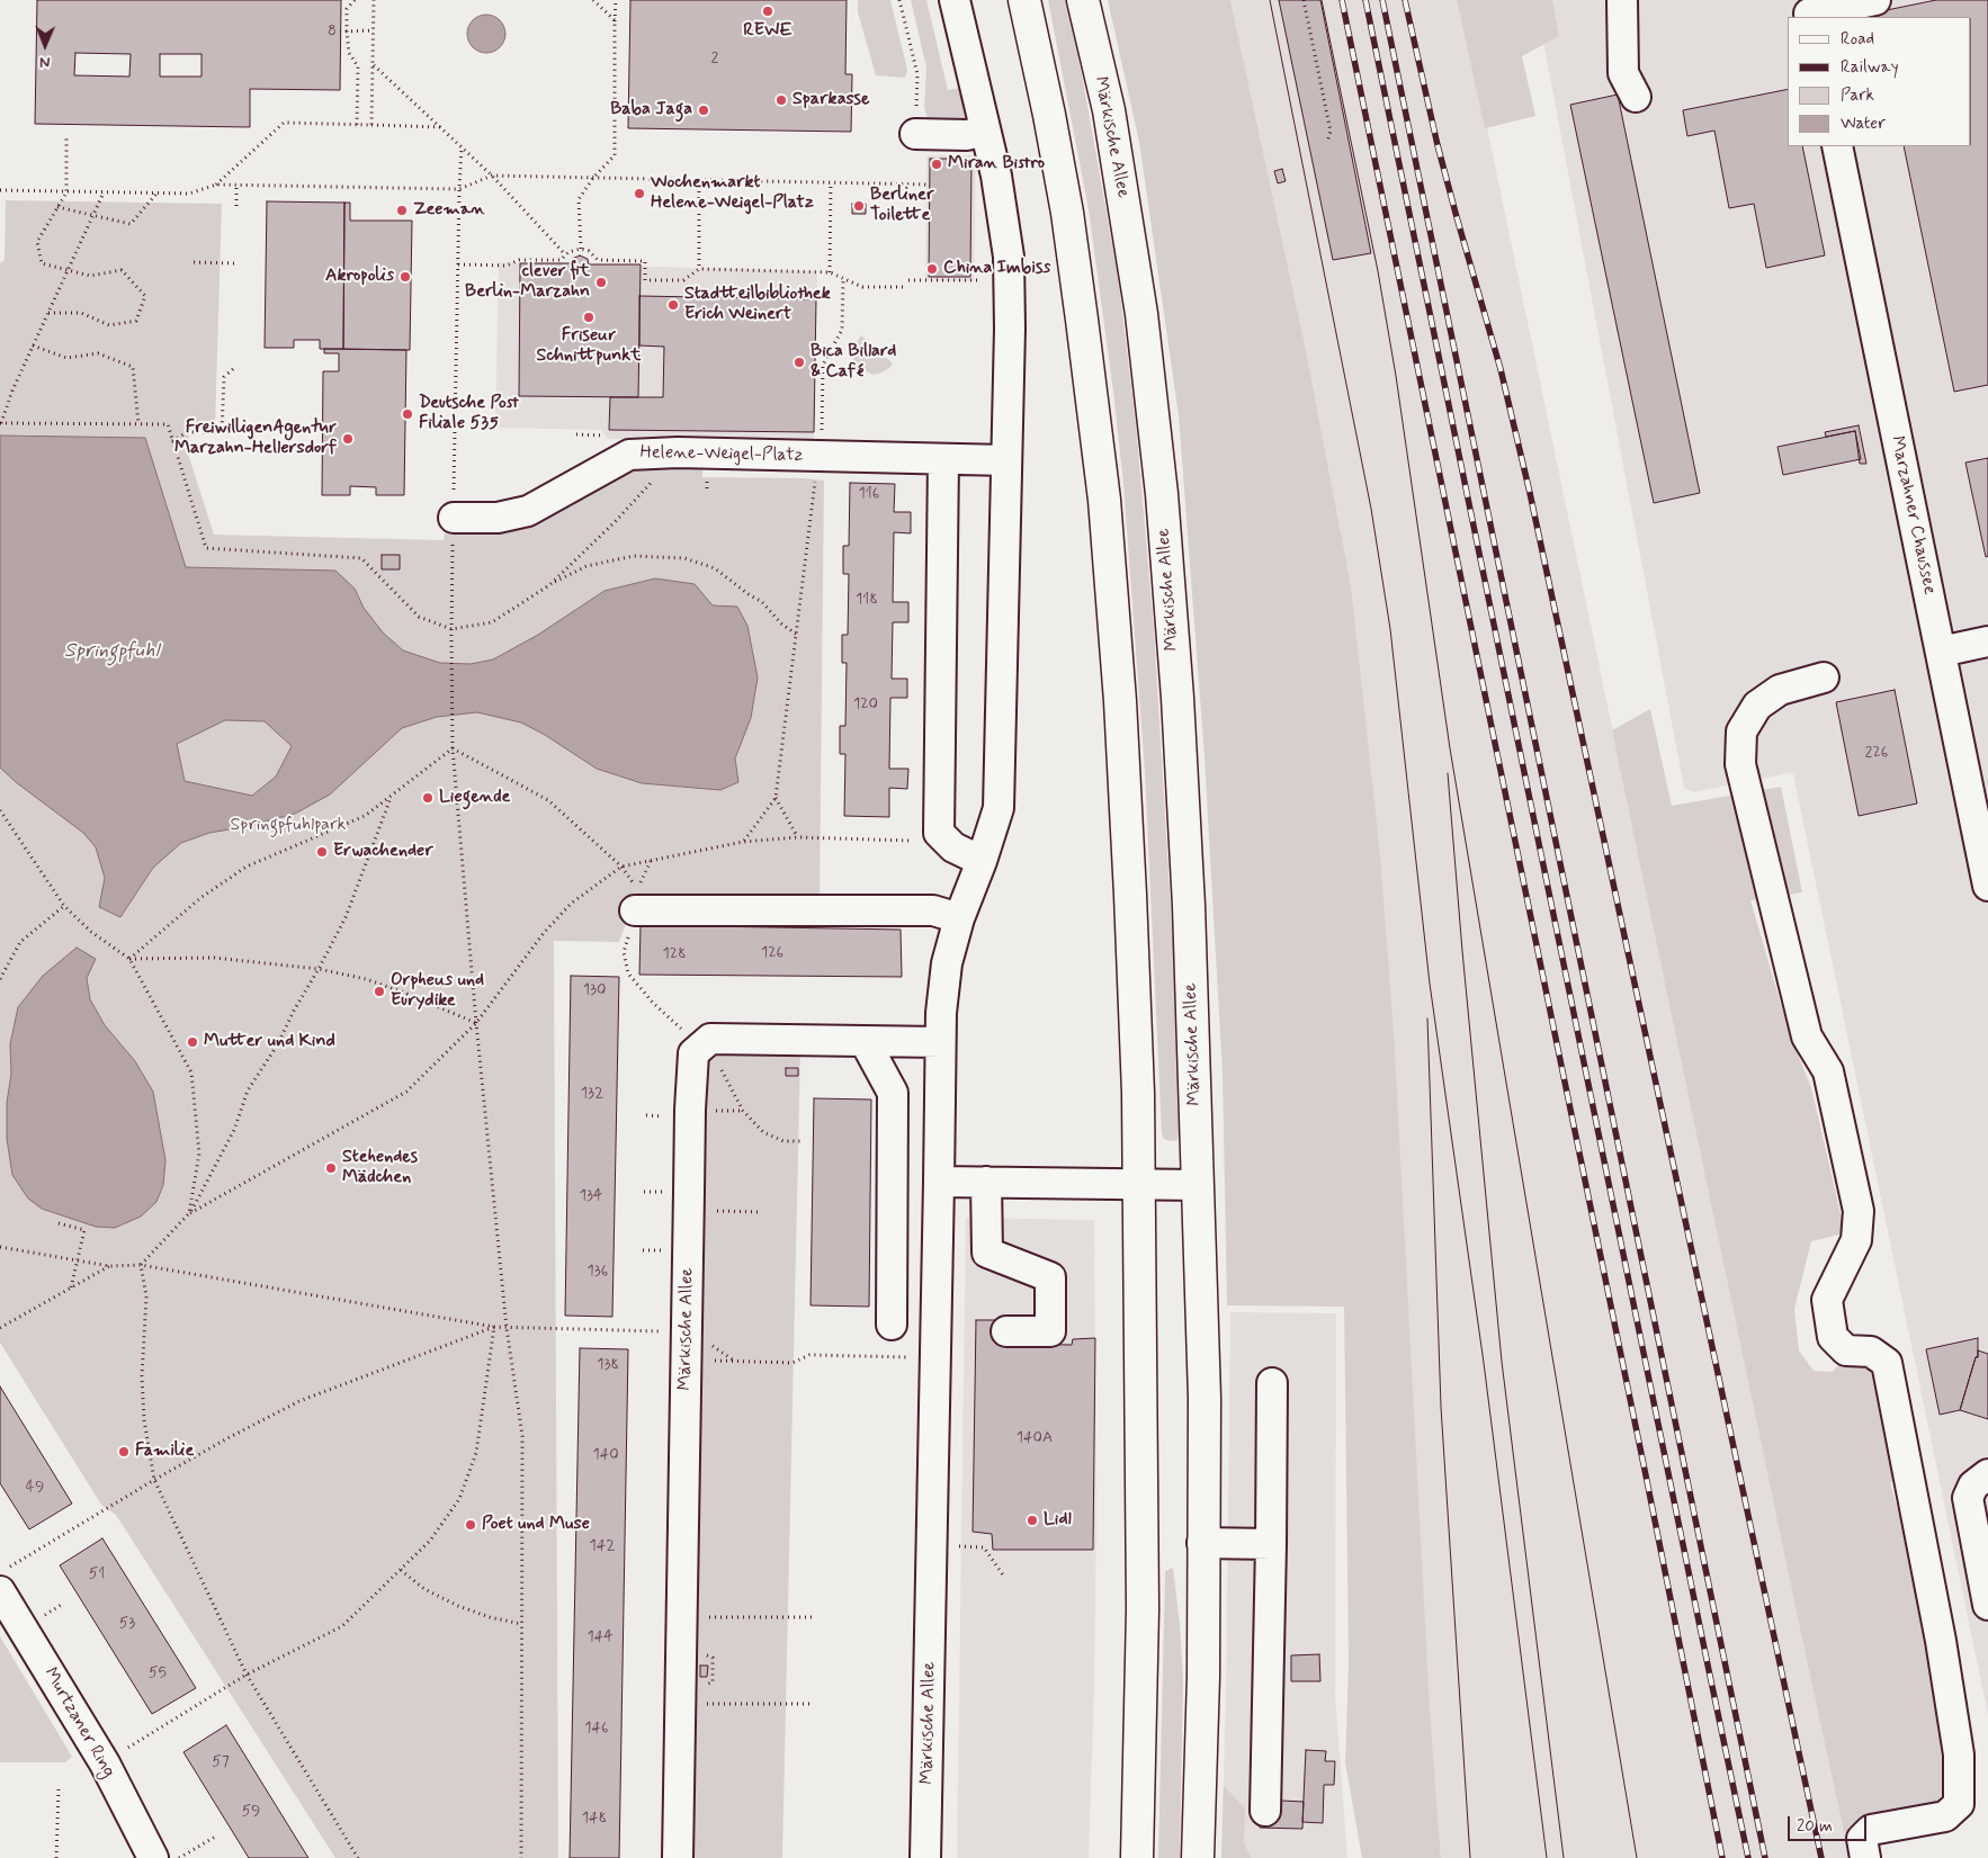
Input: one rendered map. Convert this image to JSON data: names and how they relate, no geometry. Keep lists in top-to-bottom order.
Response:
{
  "streets": {
    "main road": ["Märkische Allee"],
    "street": ["Helene-Weigel-Platz", "Marzahner Chaussee", "Murtzaner Ring"]
  },
  "crossings": [
    ["Märkische Allee", "Helene-Weigel-Platz"]
  ],
  "water": ["Springpfuhl"],
  "parks": ["Springpfuhlpark"],
  "places": [
    "REWE",
    "Sparkasse",
    "Baba Jaga",
    "Miran Bistro",
    "Wochenmarkt Helene-Weigel-Platz",
    "Berliner Toilette",
    "Zeeman",
    "China Imbiss",
    "Akropolis",
    "clever fit Berlin-Marzahn",
    "Stadtteilbibliothek Erich Weinert",
    "Friseur Schnittpunkt",
    "Bica Billard & Café",
    "Deutsche Post Filiale 535",
    "FreiwilligenAgentur Marzahn-Hellersdorf",
    "Liegende",
    "Erwachender",
    "Orpheus und Eurydike",
    "Mutter und Kind",
    "Stehendes Mädchen",
    "Familie",
    "Lidl",
    "Poet und Muse"
  ],
  "house_numbers": [
    "8",
    "2",
    "116",
    "118",
    "120",
    "226",
    "126",
    "128",
    "130",
    "132",
    "134",
    "136",
    "138",
    "140A",
    "140",
    "49",
    "142",
    "51",
    "53",
    "144",
    "55",
    "146",
    "57",
    "59",
    "148"
  ],
  "legend": [
    "Road",
    "Railway",
    "Park",
    "Water"
  ],
  "scale_bar": "20 m",
  "north": "bottom"
}
